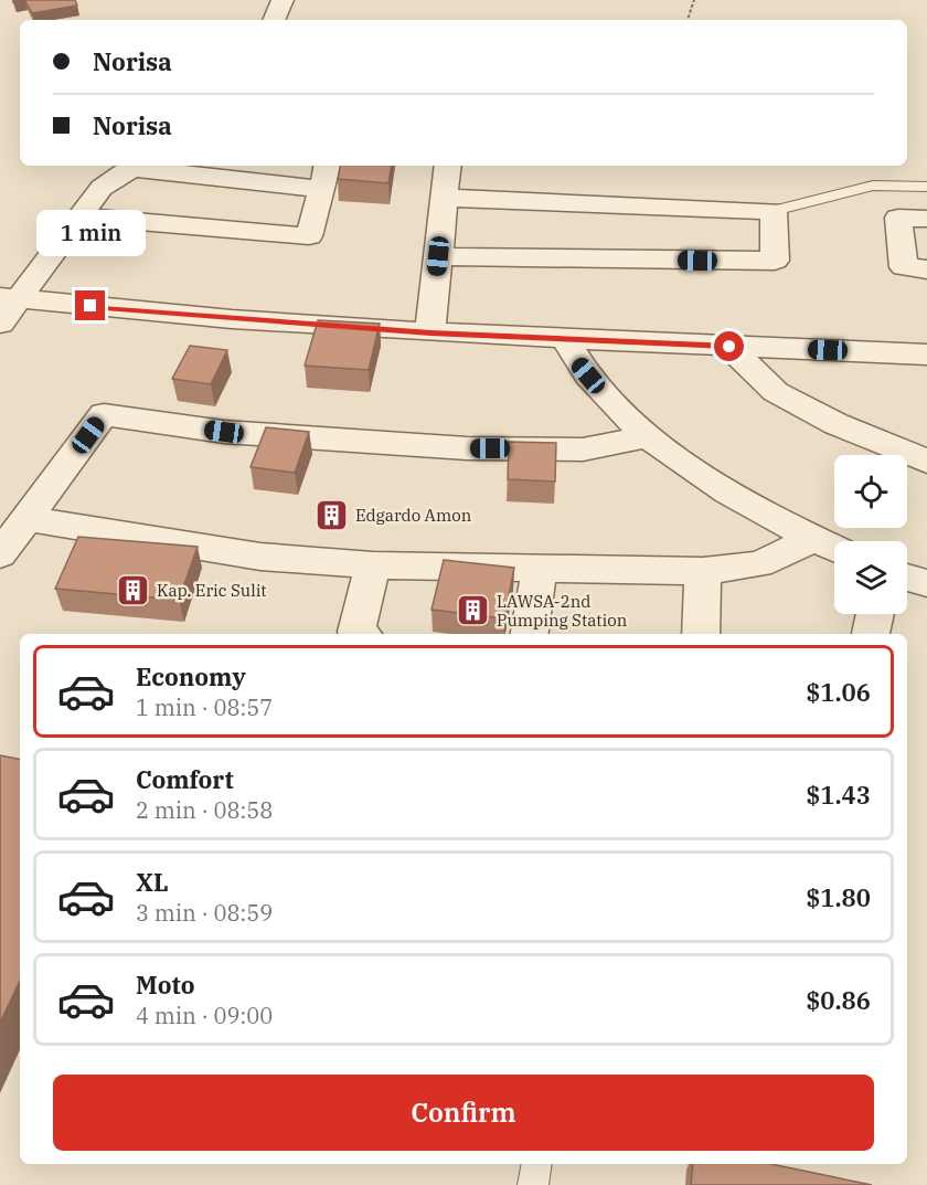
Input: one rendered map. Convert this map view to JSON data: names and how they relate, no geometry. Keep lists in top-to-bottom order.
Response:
{
  "places": {
    "building": ["Edgardo Amon", "Kap. Eric Sulit", "LAWSA-2nd Pumping Station"]
  },
  "page": {
    "banner": ["Norisa", "Norisa"],
    "bubble": "1 min",
    "list": [
      {
        "name": "Economy",
        "note": "1 min · 08:57",
        "value": "$1.06"
      },
      {
        "name": "Comfort",
        "note": "2 min · 08:58",
        "value": "$1.43"
      },
      {
        "name": "XL",
        "note": "3 min · 08:59",
        "value": "$1.80"
      },
      {
        "name": "Moto",
        "note": "4 min · 09:00",
        "value": "$0.86"
      }
    ],
    "buttons": "Confirm"
  }
}
